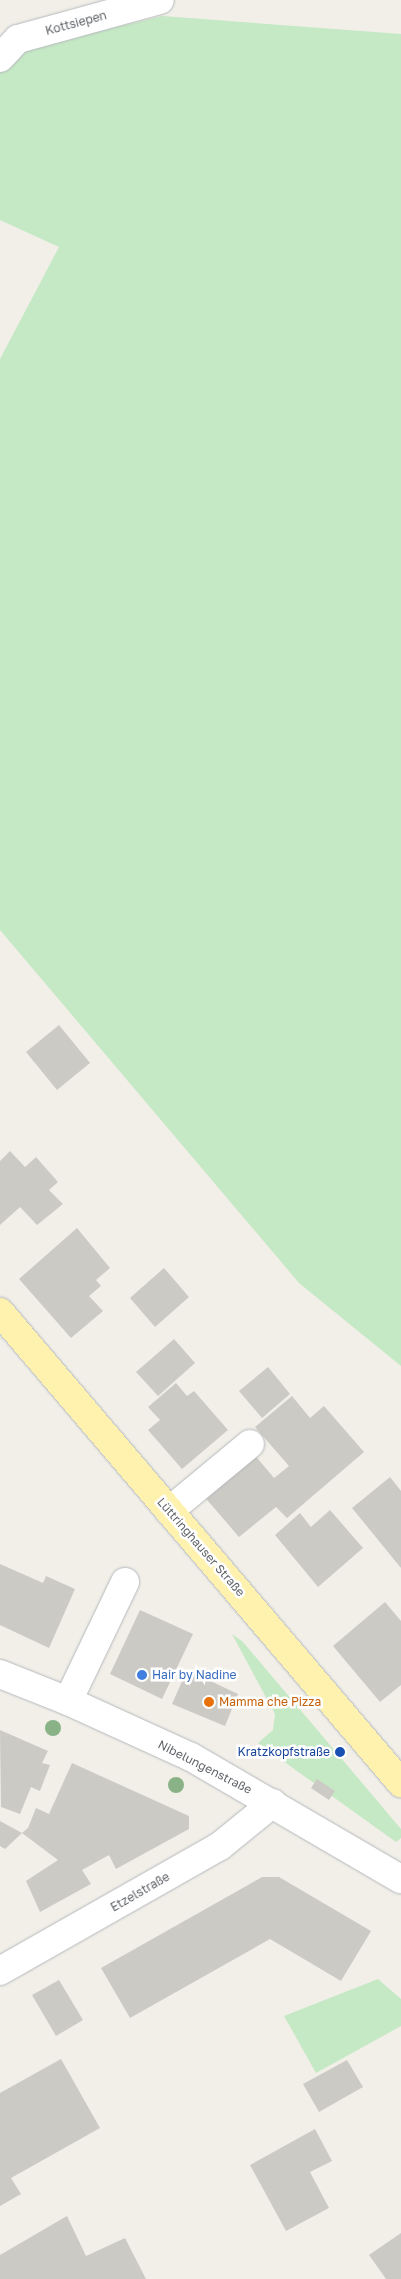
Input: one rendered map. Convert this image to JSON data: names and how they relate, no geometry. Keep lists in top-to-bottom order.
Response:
{
  "streets": {
    "main road": ["Lüttringhauser Straße"],
    "street": ["Kottsiepen", "Nibelungenstraße", "Etzelstraße"]
  },
  "crossings": [
    ["Nibelungenstraße", "Etzelstraße"]
  ],
  "places": ["Hair by Nadine", "Mamma che Pizza", "Kratzkopfstraße"]
}
